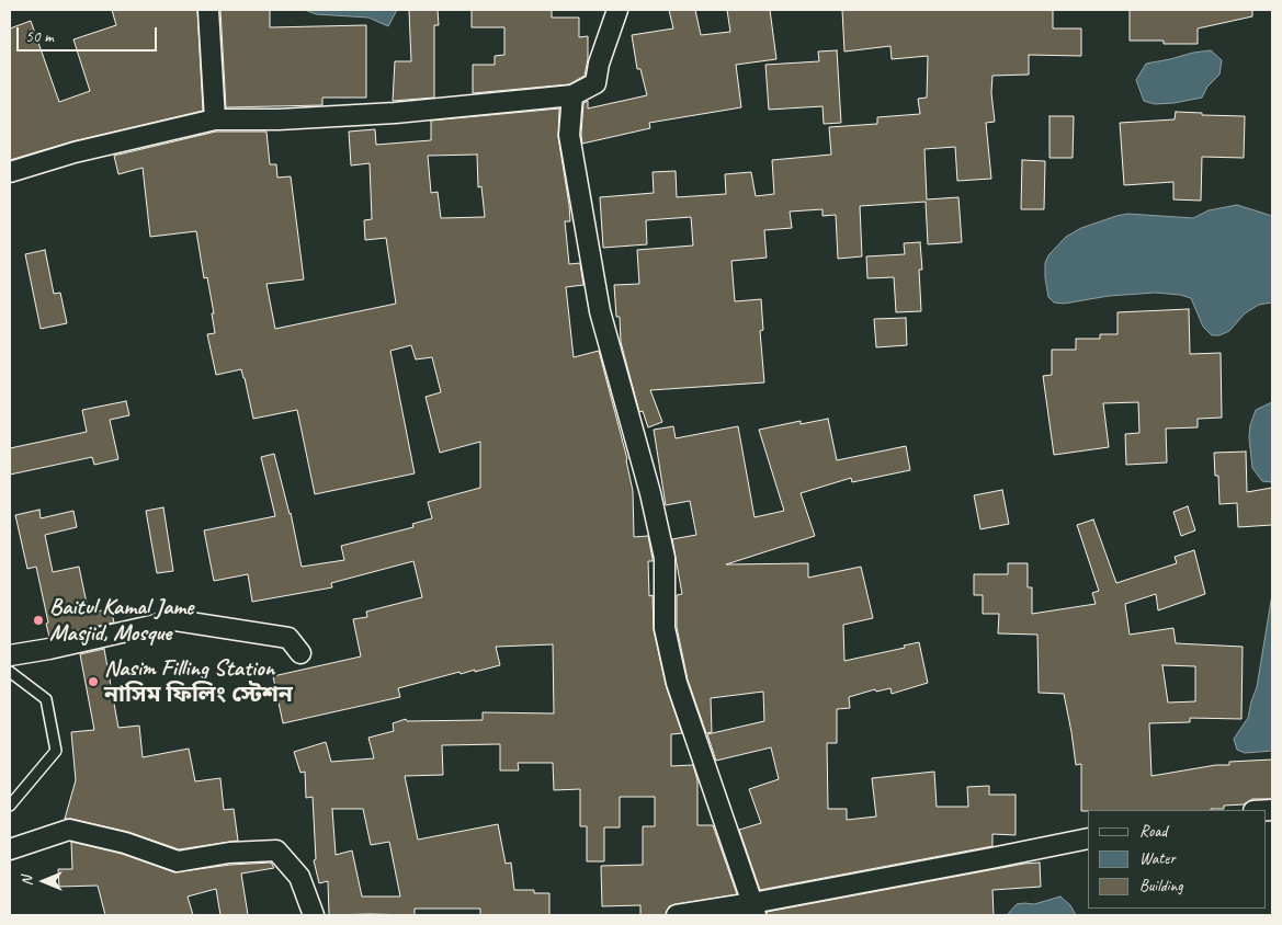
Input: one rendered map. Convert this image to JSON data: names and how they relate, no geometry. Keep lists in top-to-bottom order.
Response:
{
  "places": ["Baitul Kamal Jame Masjid, Mosque", "Nasim Filling Station নাসিম ফিলিং স্টেশন"],
  "legend": ["Road", "Water", "Building"],
  "scale_bar": "50 m",
  "north": "left"
}
